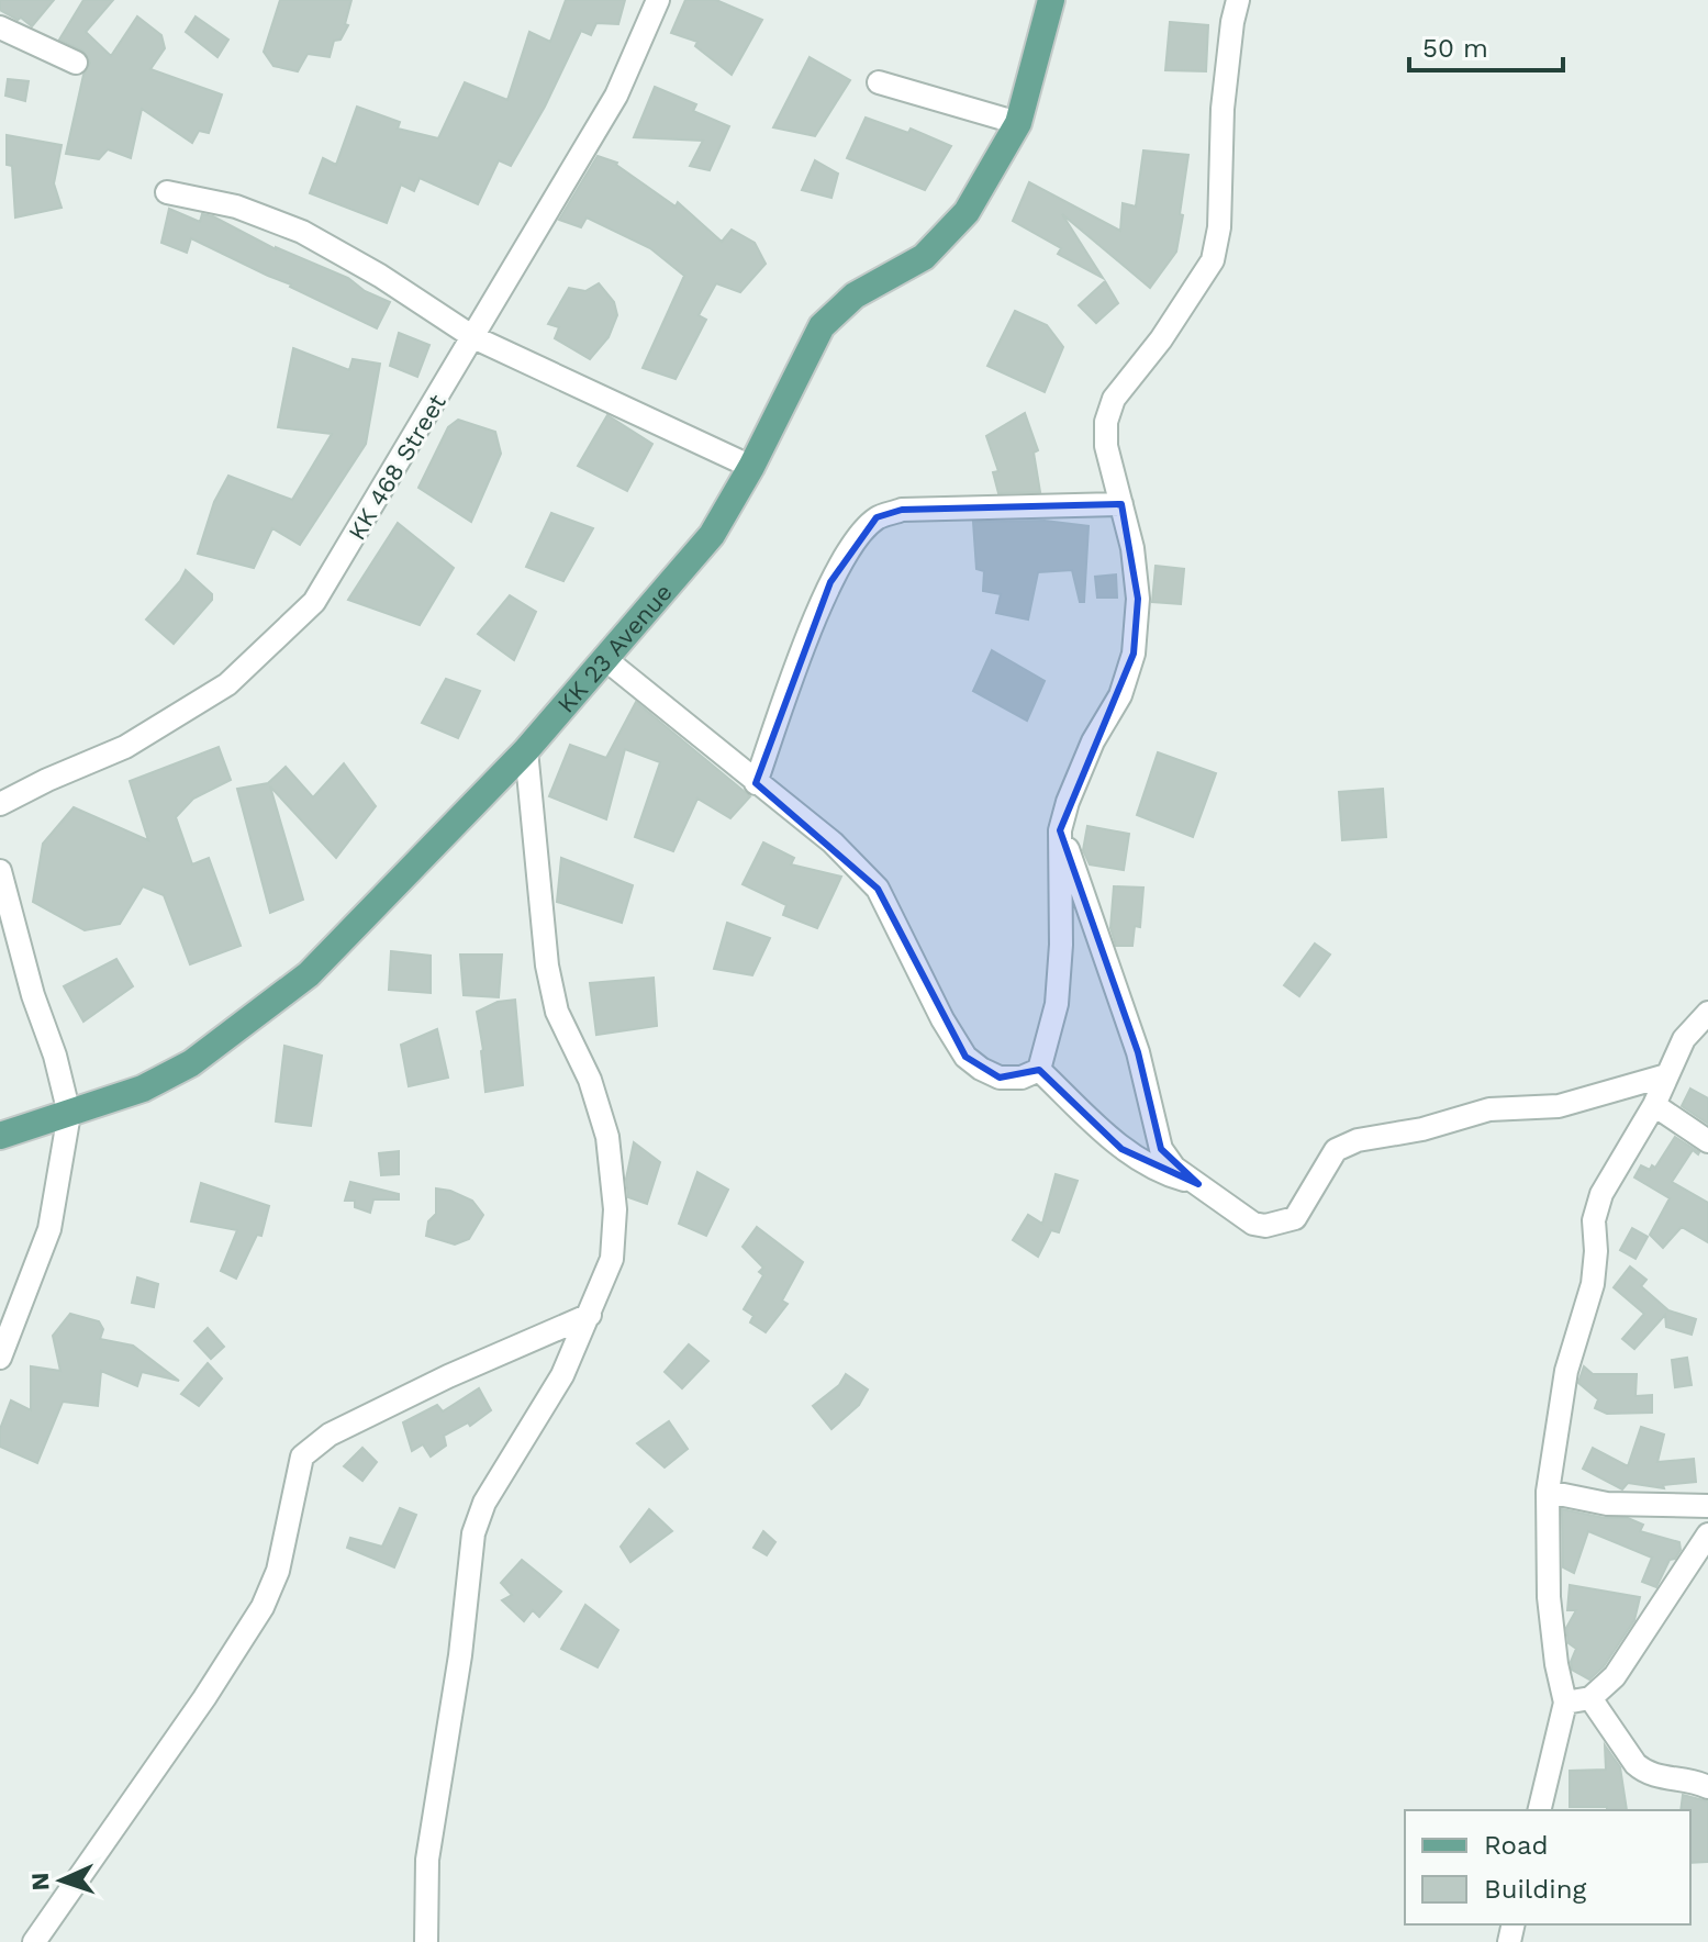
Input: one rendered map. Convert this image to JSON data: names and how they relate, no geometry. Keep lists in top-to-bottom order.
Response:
{
  "streets": {
    "main road": ["KK 23 Avenue"],
    "street": ["KK 468 Street"]
  },
  "legend": ["Road", "Building"],
  "scale_bar": "50 m",
  "north": "left"
}
